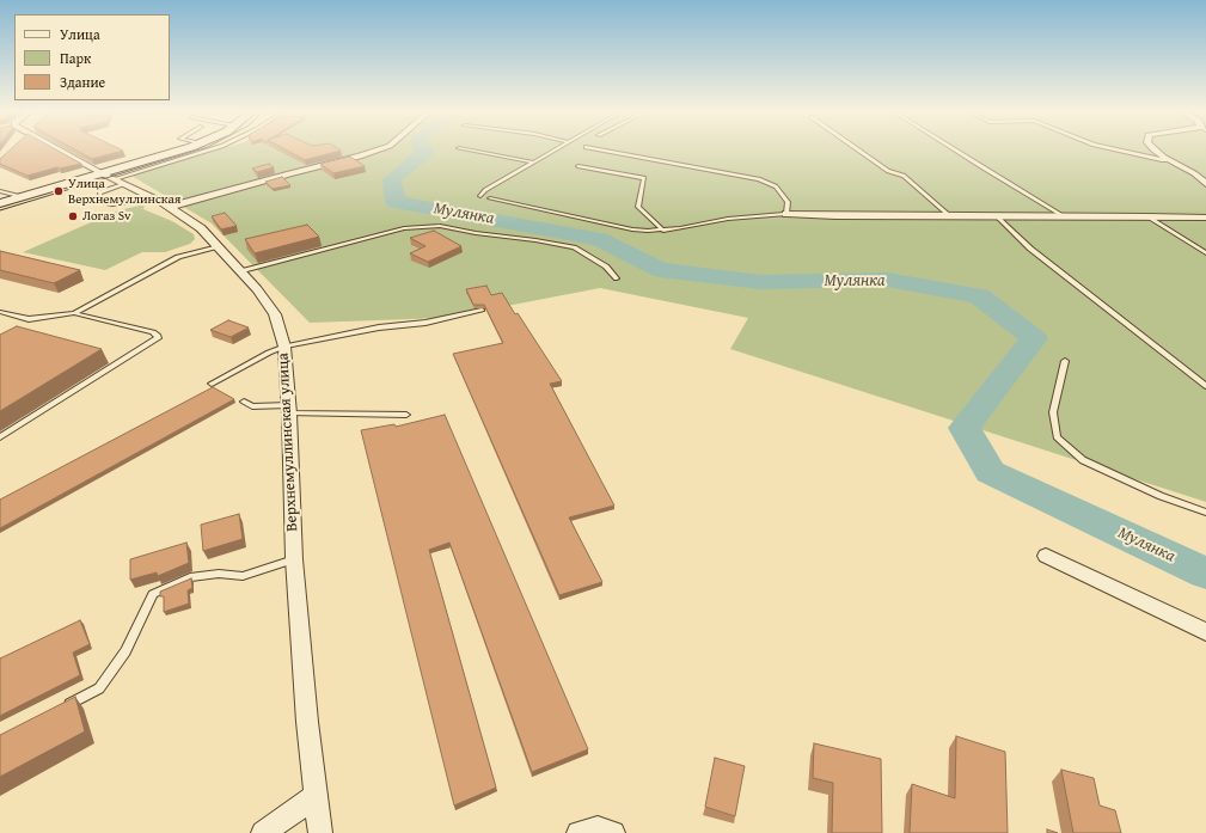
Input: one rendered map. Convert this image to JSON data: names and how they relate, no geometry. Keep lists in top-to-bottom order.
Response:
{
  "streets": {
    "street": ["Верхнемуллинская улица"]
  },
  "water": ["Мулянка"],
  "places": ["Улица Верхнемуллинская", "Логаз Sv"],
  "legend": ["Улица", "Парк", "Здание"]
}
